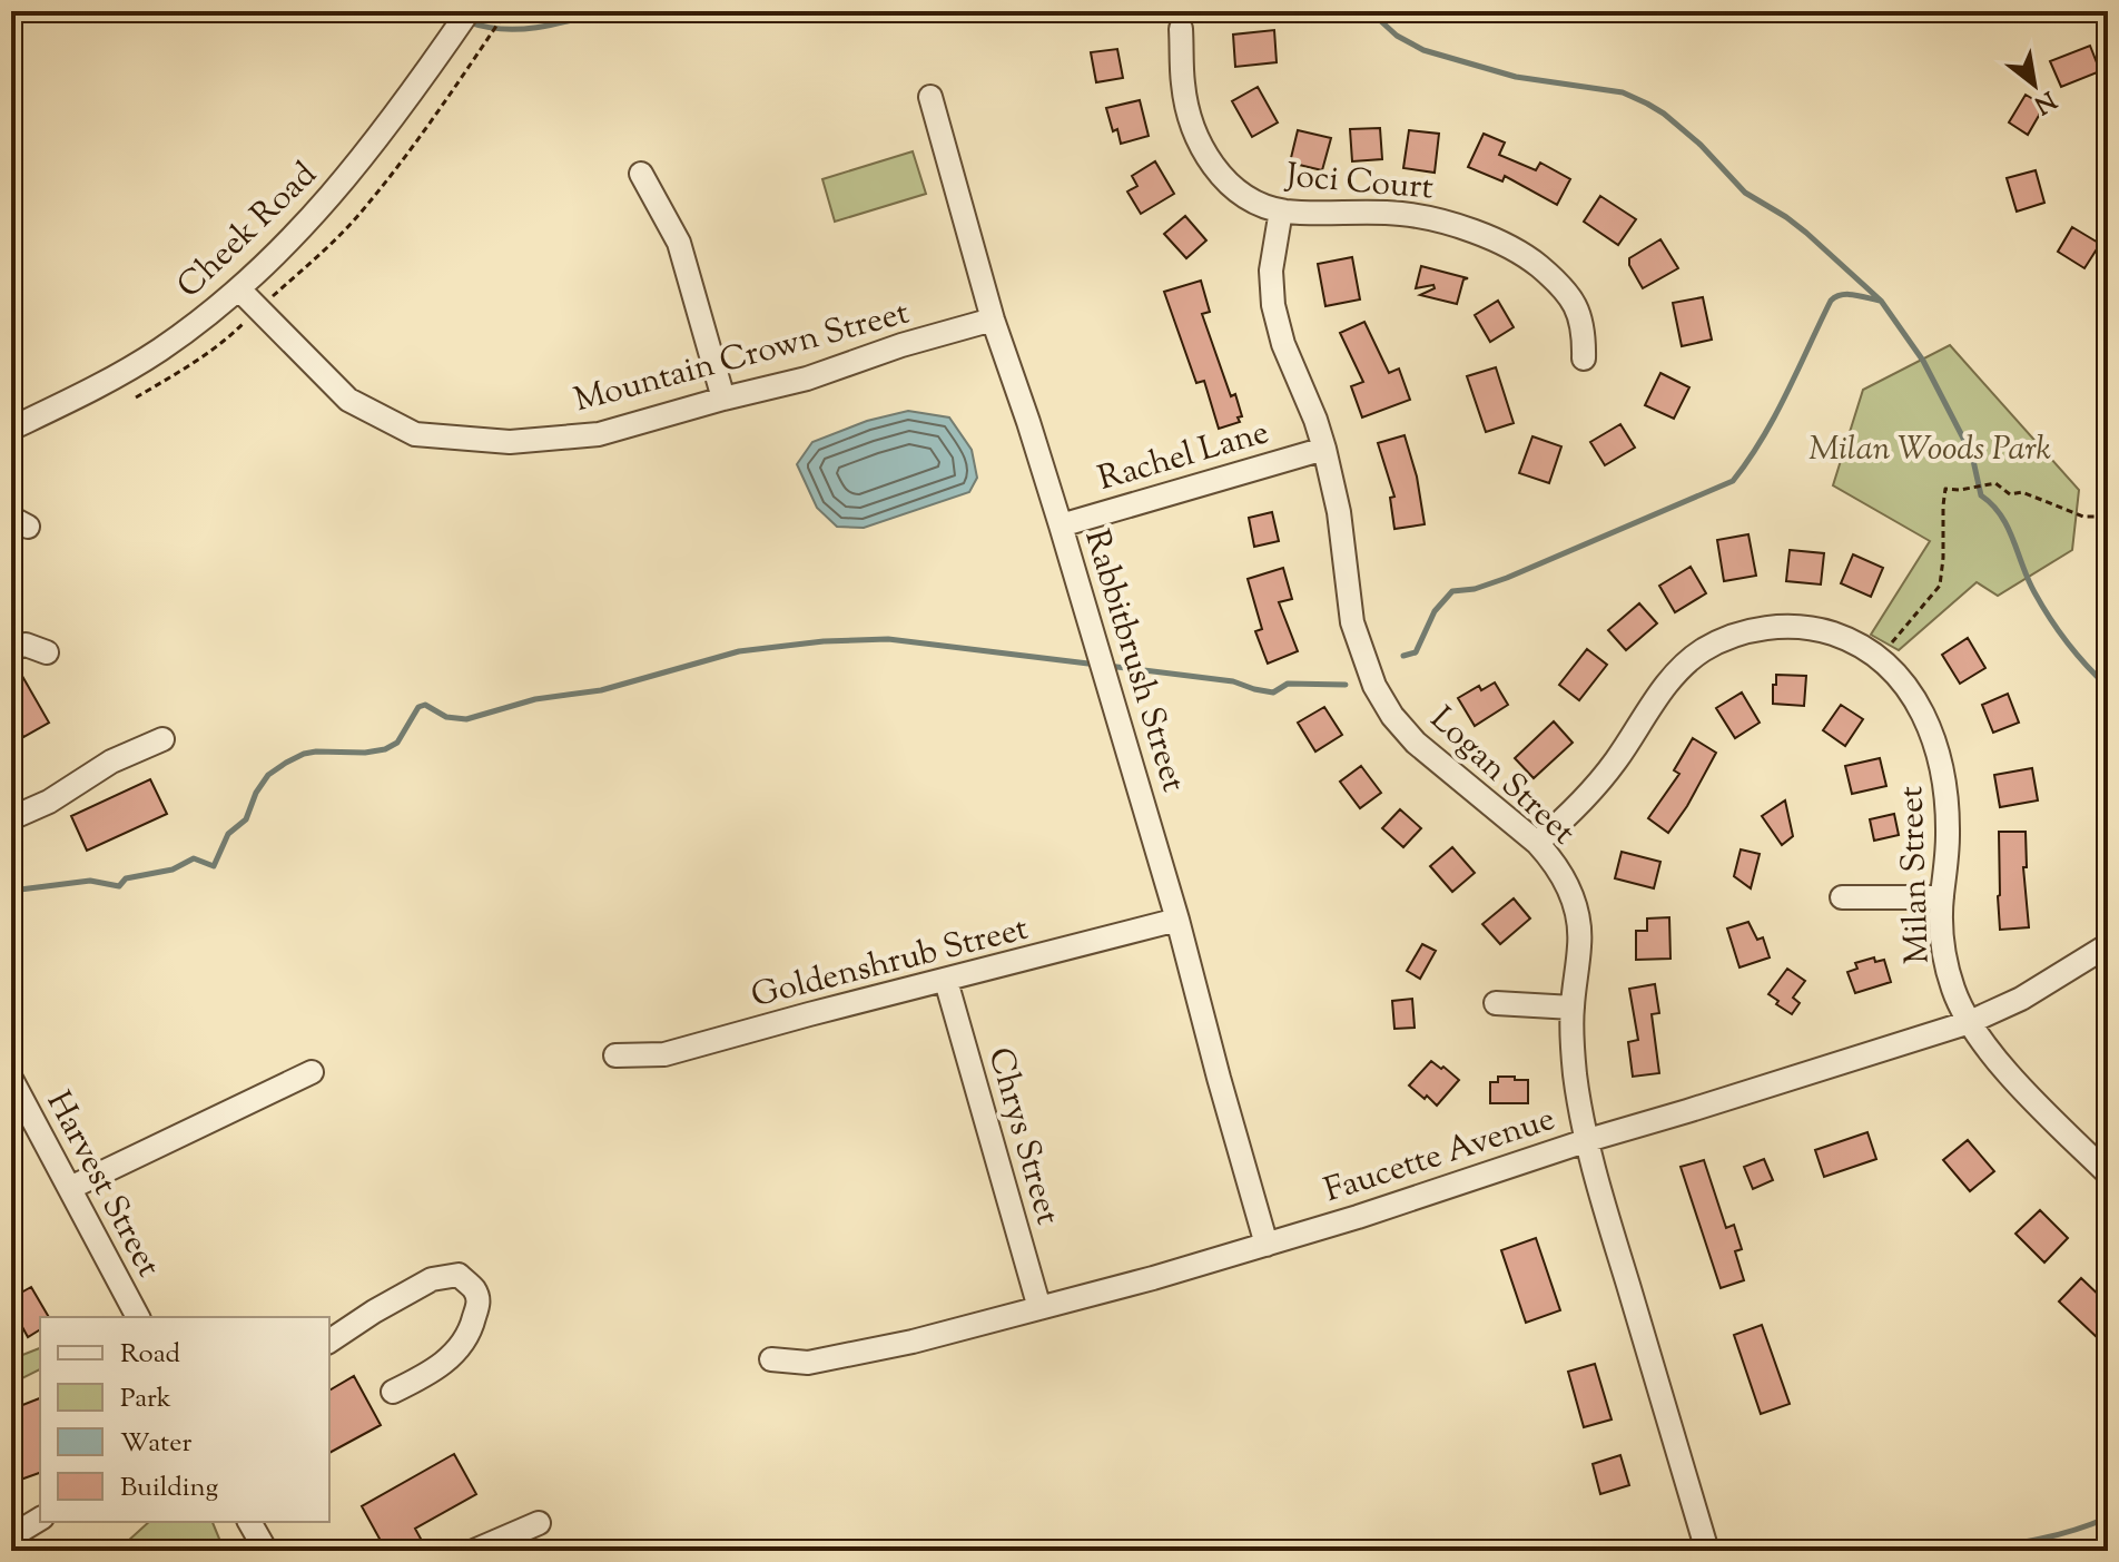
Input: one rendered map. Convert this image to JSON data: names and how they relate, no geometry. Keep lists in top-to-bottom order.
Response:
{
  "streets": {
    "street": [
      "Joci Court",
      "Cheek Road",
      "Mountain Crown Street",
      "Rachel Lane",
      "Rabbitbrush Street",
      "Logan Street",
      "Milan Street",
      "Goldenshrub Street",
      "Chrys Street",
      "Faucette Avenue",
      "Harvest Street"
    ]
  },
  "crossings": [
    ["Joci Court", "Logan Street"],
    ["Cheek Road", "Mountain Crown Street"],
    ["Mountain Crown Street", "Rabbitbrush Street"],
    ["Rachel Lane", "Rabbitbrush Street"],
    ["Rachel Lane", "Logan Street"],
    ["Rabbitbrush Street", "Goldenshrub Street"],
    ["Rabbitbrush Street", "Faucette Avenue"],
    ["Logan Street", "Milan Street"],
    ["Logan Street", "Faucette Avenue"],
    ["Milan Street", "Faucette Avenue"],
    ["Goldenshrub Street", "Chrys Street"],
    ["Chrys Street", "Faucette Avenue"]
  ],
  "parks": ["Milan Woods Park"],
  "legend": [
    "Road",
    "Park",
    "Water",
    "Building"
  ],
  "north": "bottom right"
}
